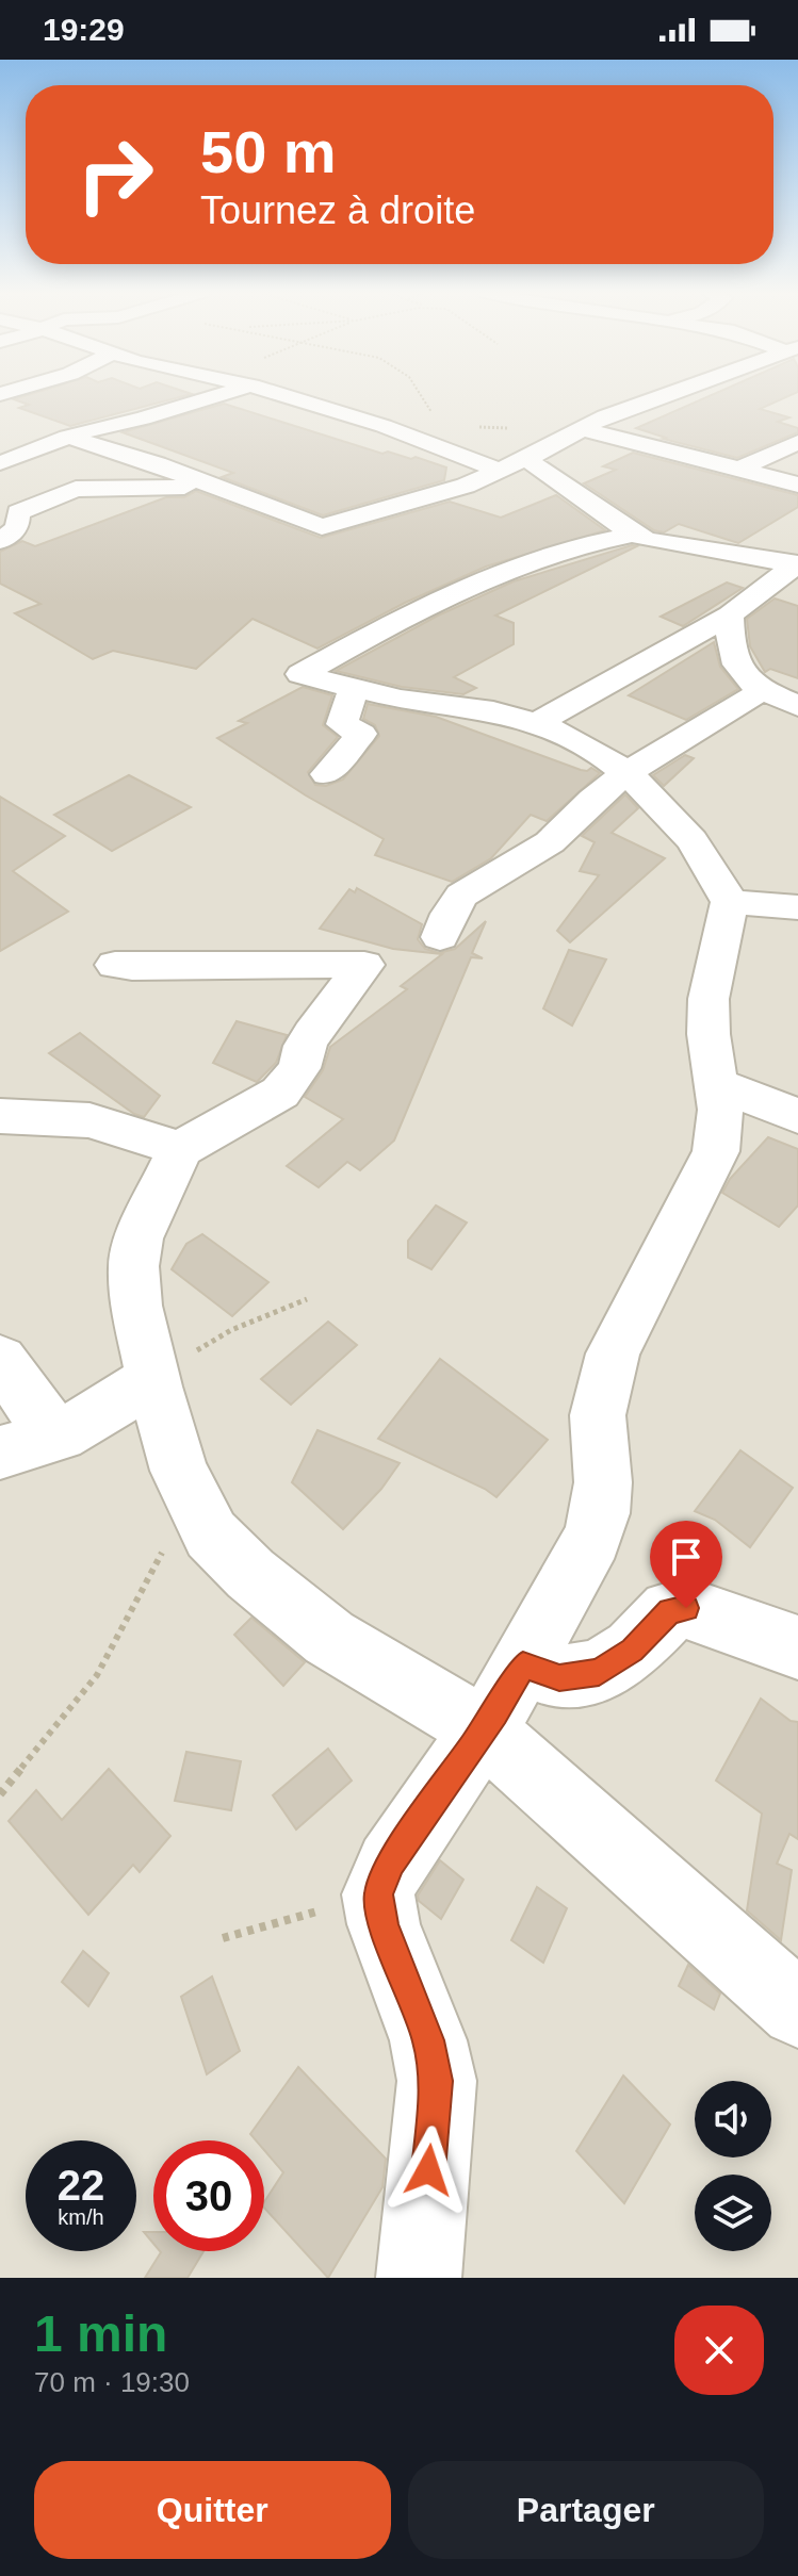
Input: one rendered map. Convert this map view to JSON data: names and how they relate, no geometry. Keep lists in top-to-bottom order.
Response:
{
  "page": {
    "status": "19:29",
    "turn": ["50 m", "Tournez à droite"],
    "speed": "22 km/h",
    "limit": "30",
    "heading": ["1 min", "70 m · 19:30"],
    "buttons": ["Quitter", "Partager"]
  }
}
